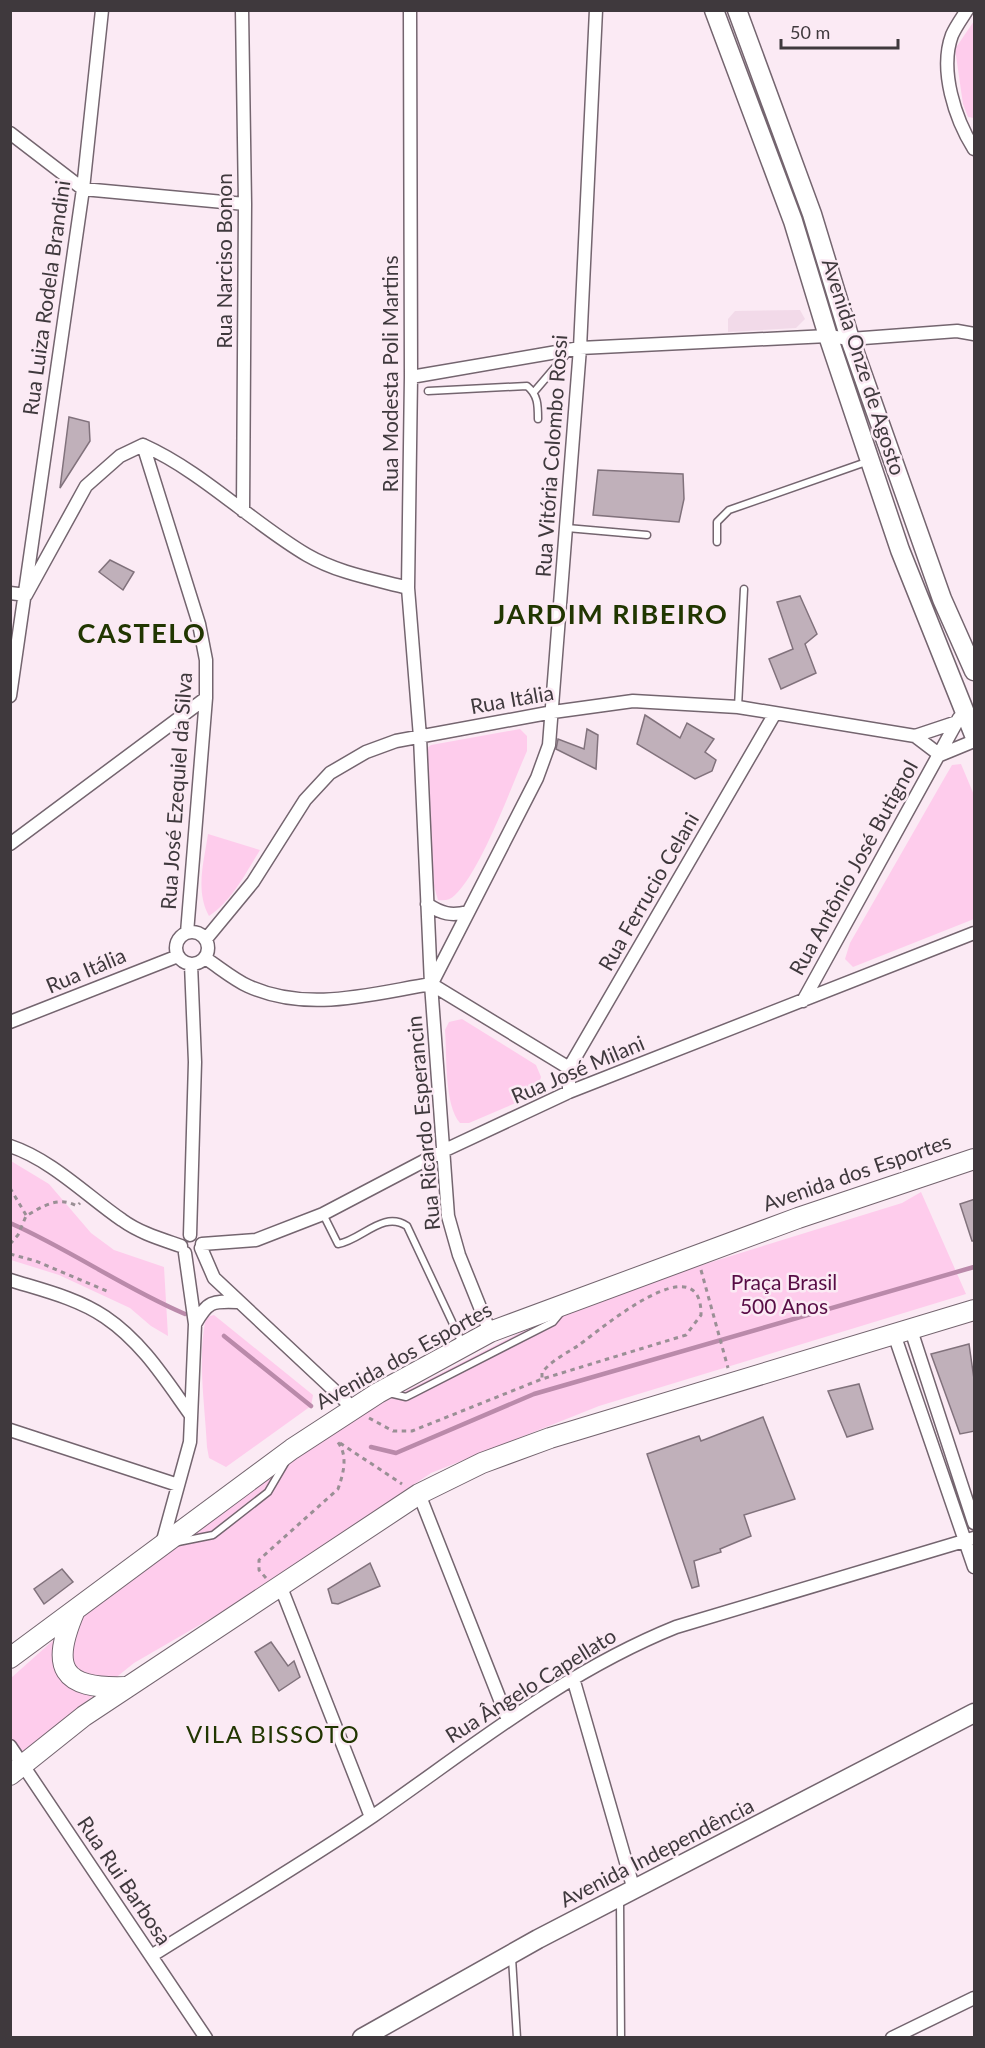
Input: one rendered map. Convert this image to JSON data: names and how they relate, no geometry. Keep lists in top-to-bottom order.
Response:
{
  "streets": {
    "main road": ["Avenida Onze de Agosto", "Avenida dos Esportes", "Avenida Independência"],
    "street": [
      "Rua Narciso Bonon",
      "Rua Luiza Rodela Brandini",
      "Rua Modesta Poli Martins",
      "Rua Vitória Colombo Rossi",
      "Rua Itália",
      "Rua José Ezequiel da Silva",
      "Rua Antônio José Butignol",
      "Rua Ferrucio Celani",
      "Rua José Milani",
      "Rua Ricardo Esperancin",
      "Rua Ângelo Capellato",
      "Rua Rui Barbosa"
    ]
  },
  "crossings": [
    ["Avenida Onze de Agosto", "Rua Antônio José Butignol"],
    ["Rua Modesta Poli Martins", "Rua Itália"],
    ["Rua Modesta Poli Martins", "Rua Ricardo Esperancin"],
    ["Rua Vitória Colombo Rossi", "Rua Itália"],
    ["Rua Vitória Colombo Rossi", "Rua Ricardo Esperancin"],
    ["Rua Itália", "Rua José Ezequiel da Silva"],
    ["Rua Itália", "Rua Ferrucio Celani"],
    ["Rua Itália", "Rua Ricardo Esperancin"],
    ["Rua Antônio José Butignol", "Rua José Milani"],
    ["Rua José Milani", "Rua Ricardo Esperancin"],
    ["Rua Ricardo Esperancin", "Avenida dos Esportes"],
    ["Rua Ângelo Capellato", "Rua Rui Barbosa"]
  ],
  "districts": ["JARDIM RIBEIRO", "CASTELO", "VILA BISSOTO"],
  "parks": ["Praça Brasil 500 Anos"],
  "scale_bar": "50 m"
}
